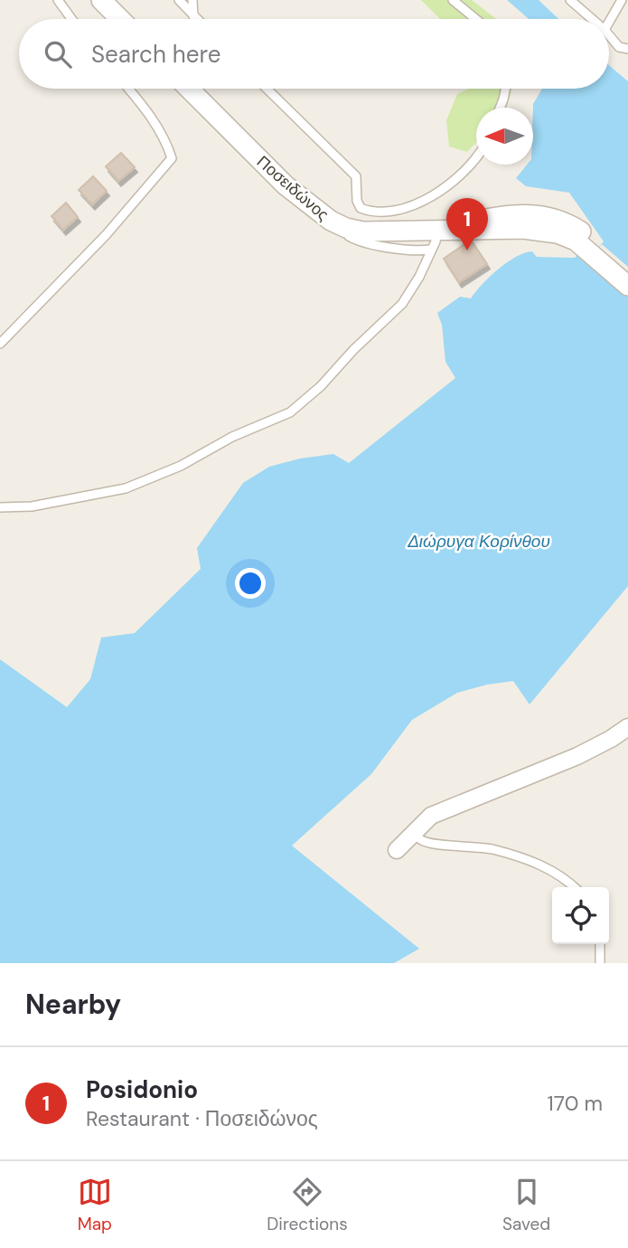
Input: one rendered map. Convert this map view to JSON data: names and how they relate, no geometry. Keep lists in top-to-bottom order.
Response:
{
  "streets": {
    "street": ["Ποσειδώνος"]
  },
  "water": ["Διώρυγα Κορίνθου"],
  "north": "left",
  "page": {
    "search": "Search here",
    "pins": "1",
    "heading": "Nearby",
    "list": [
      {
        "mark": "1",
        "name": "Posidonio",
        "note": "Restaurant · Ποσειδώνος",
        "value": "170 m"
      }
    ],
    "nav": ["Map", "Directions", "Saved"]
  }
}
